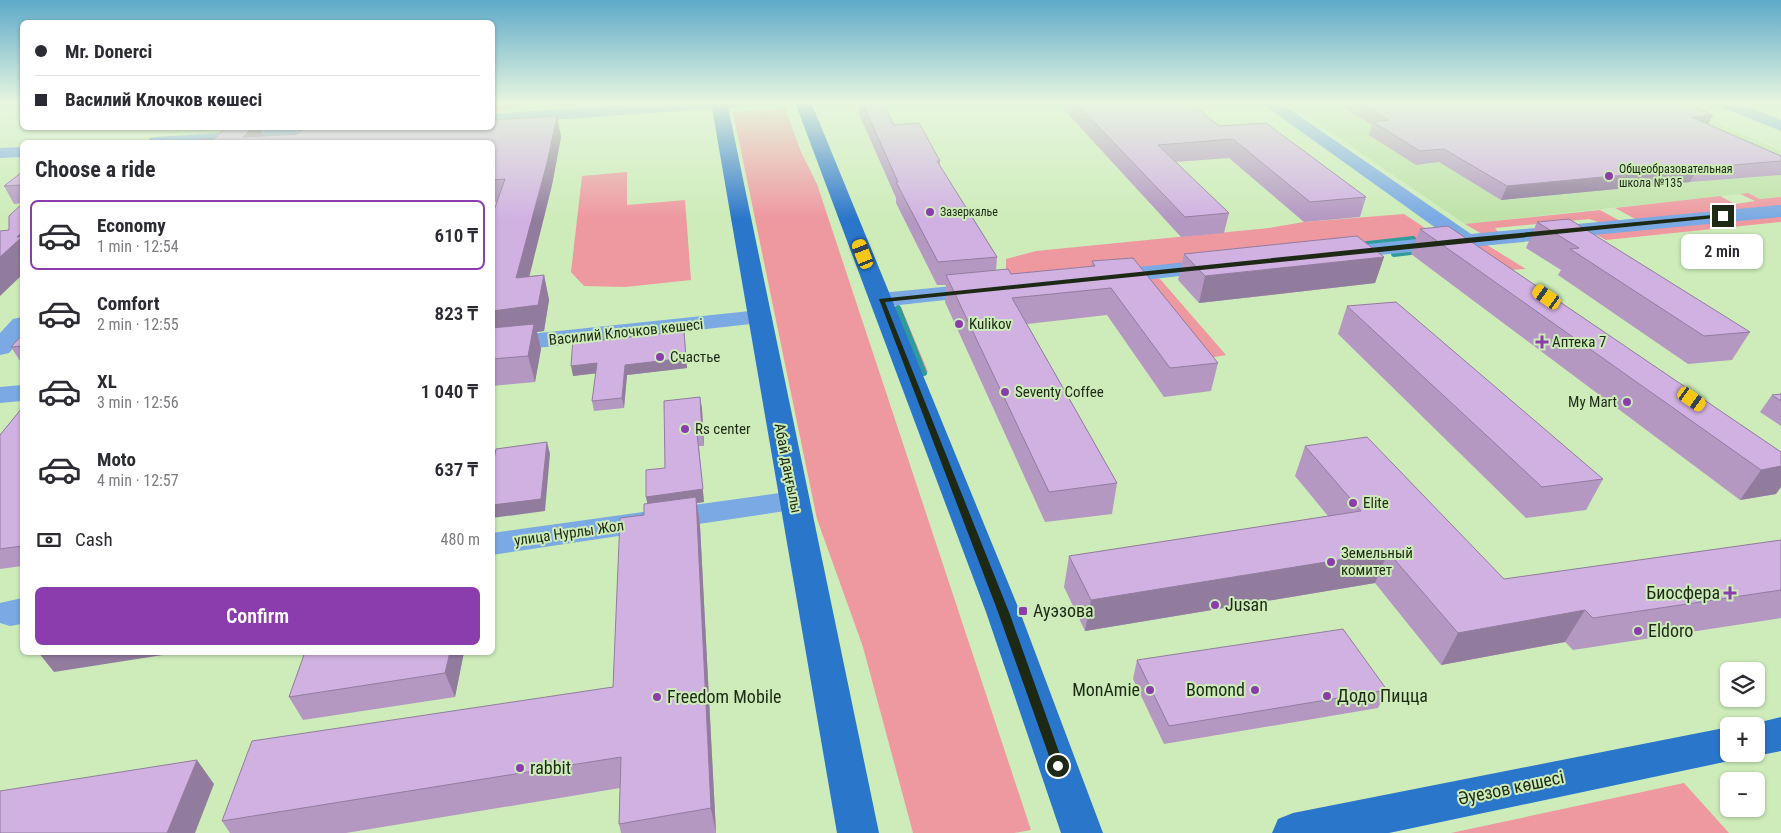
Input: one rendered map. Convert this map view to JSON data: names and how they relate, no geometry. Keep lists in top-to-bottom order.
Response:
{
  "streets": {
    "main road": ["Абай даңғылы", "Әуезов көшесі"],
    "street": ["Василий Клочков көшесі", "улица Нурлы Жол"]
  },
  "crossings": [
    ["Василий Клочков көшесі", "Абай даңғылы"],
    ["Абай даңғылы", "улица Нурлы Жол"]
  ],
  "places": {
    "other": [
      "Общеобразовательная школа №135",
      "Зазеркалье",
      "Kulikov",
      "Счастье",
      "Seventy Coffee",
      "My Mart",
      "Rs center",
      "Elite",
      "Земельный комитет",
      "Jusan",
      "Eldoro",
      "MonAmie",
      "Bomond",
      "Додо Пицца",
      "Freedom Mobile",
      "rabbit"
    ],
    "health": ["Аптека 7", "Биосфера"],
    "transit": ["Ауэзова"]
  },
  "page": {
    "banner": ["Mr. Donerci", "Василий Клочков көшесі"],
    "heading": "Choose a ride",
    "list": [
      {
        "name": "Economy",
        "note": "1 min · 12:54",
        "value": "610 ₸"
      },
      {
        "name": "Comfort",
        "note": "2 min · 12:55",
        "value": "823 ₸"
      },
      {
        "name": "XL",
        "note": "3 min · 12:56",
        "value": "1 040 ₸"
      },
      {
        "name": "Moto",
        "note": "4 min · 12:57",
        "value": "637 ₸"
      }
    ],
    "bubble": "2 min",
    "pay": ["Cash", "480 m"],
    "buttons": "Confirm",
    "map_buttons": ["+", "−"]
  }
}
